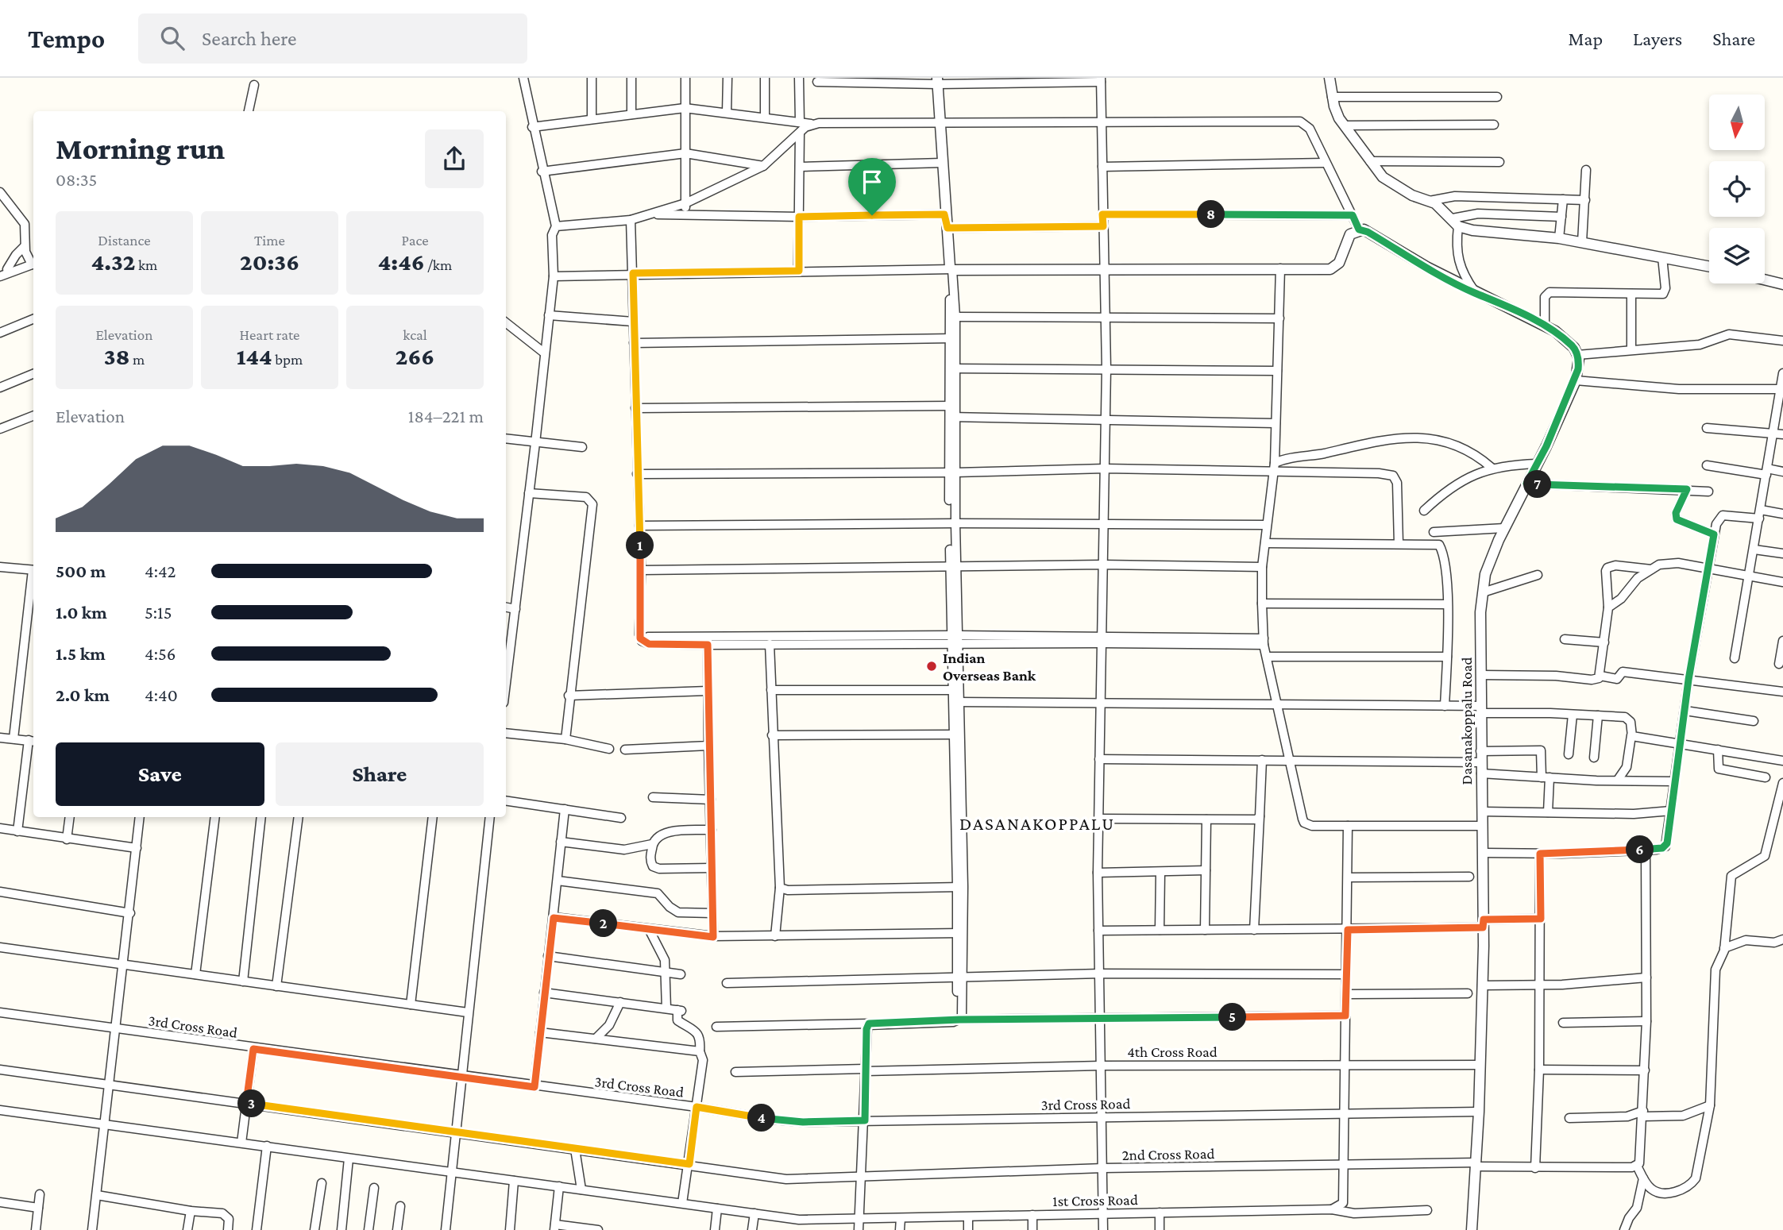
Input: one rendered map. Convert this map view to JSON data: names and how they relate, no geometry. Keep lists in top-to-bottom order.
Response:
{
  "streets": {
    "street": [
      "Dasanakoppalu Road",
      "3rd Cross Road",
      "4th Cross Road",
      "2nd Cross Road",
      "1st Cross Road"
    ]
  },
  "crossings": [
    ["Dasanakoppalu Road", "3rd Cross Road"],
    ["Dasanakoppalu Road", "4th Cross Road"],
    ["Dasanakoppalu Road", "2nd Cross Road"]
  ],
  "districts": ["DASANAKOPPALU"],
  "places": ["Indian Overseas Bank"],
  "north": "bottom",
  "page": {
    "header": "Tempo",
    "search": "Search here",
    "nav": ["Map", "Layers", "Share"],
    "heading": ["Morning run", "08:35"],
    "pins": [
      "8",
      "7",
      "1",
      "6",
      "2",
      "5",
      "3",
      "4"
    ],
    "stats": [
      ["Distance", "4.32 km"],
      ["Time", "20:36"],
      ["Pace", "4:46 /km"],
      ["Elevation", "38 m"],
      ["Heart rate", "144 bpm"],
      ["kcal", "266"]
    ],
    "chart": ["Elevation", "184–221 m"],
    "list": [
      {
        "name": "500 m",
        "note": "4:42"
      },
      {
        "name": "1.0 km",
        "note": "5:15"
      },
      {
        "name": "1.5 km",
        "note": "4:56"
      },
      {
        "name": "2.0 km",
        "note": "4:40"
      }
    ],
    "buttons": ["Save", "Share"]
  }
}
